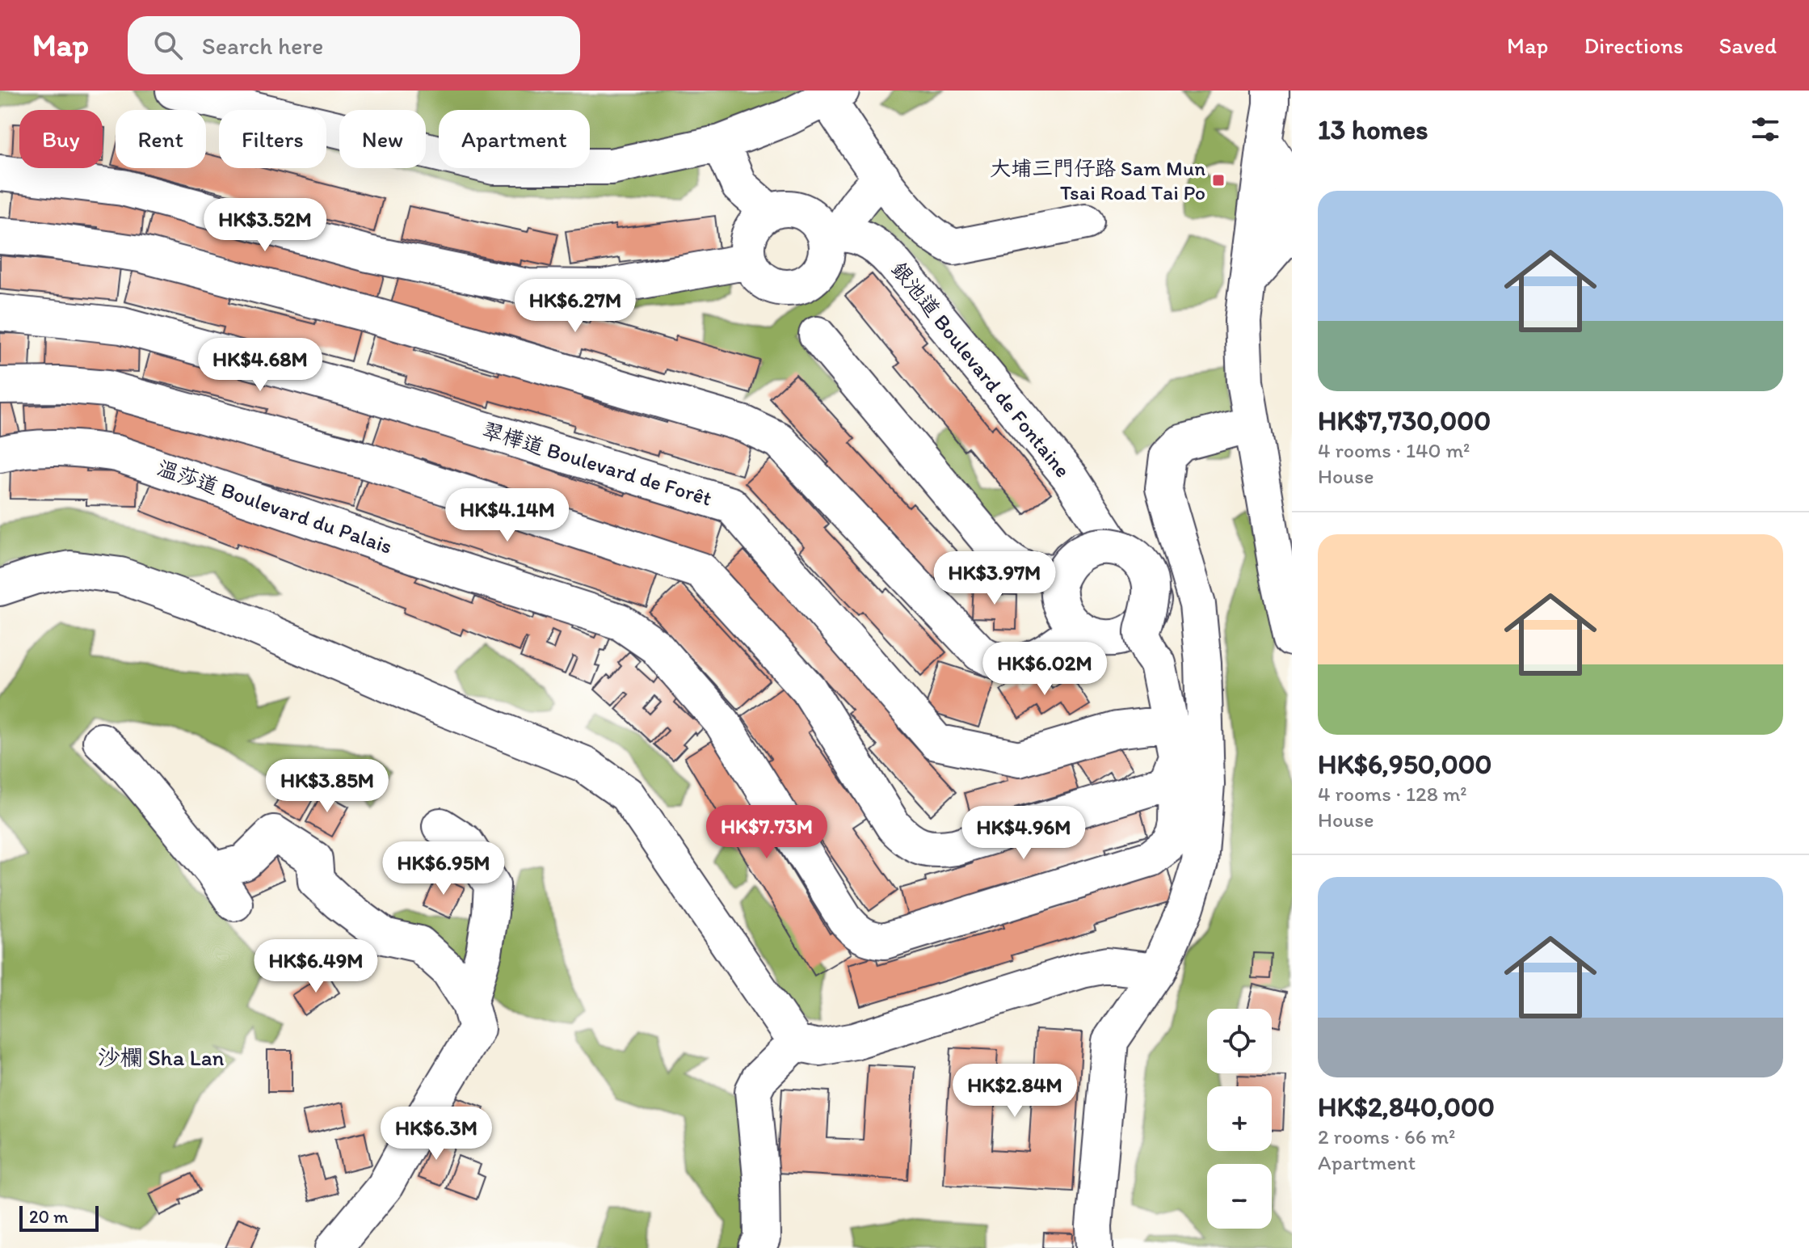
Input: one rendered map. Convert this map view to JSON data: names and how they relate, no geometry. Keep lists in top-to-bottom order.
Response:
{
  "streets": {
    "street": ["銀池道 Boulevard de Fontaine", "翠樺道 Boulevard de Forêt", "溫莎道 Boulevard du Palais"]
  },
  "districts": ["沙欄 Sha Lan"],
  "places": {
    "transit": ["大埔三門仔路 Sam Mun Tsai Road Tai Po"]
  },
  "scale_bar": "20 m",
  "page": {
    "header": "Map",
    "search": "Search here",
    "nav": ["Map", "Directions", "Saved"],
    "heading": "13 homes",
    "chip": [
      "Buy",
      "Rent",
      "Filters",
      "New",
      "Apartment"
    ],
    "list": [
      {
        "name": "HK$7,730,000",
        "note": "4 rooms · 140 m² · House"
      },
      {
        "name": "HK$6,950,000",
        "note": "4 rooms · 128 m² · House"
      },
      {
        "name": "HK$2,840,000",
        "note": "2 rooms · 66 m² · Apartment"
      }
    ],
    "price": [
      "HK$3.52M",
      "HK$6.27M",
      "HK$4.68M",
      "HK$4.14M",
      "HK$3.97M",
      "HK$6.02M",
      "HK$3.85M",
      "HK$7.73M",
      "HK$4.96M",
      "HK$6.95M",
      "HK$6.49M",
      "HK$2.84M",
      "HK$6.3M"
    ],
    "map_buttons": ["+", "−"],
    "scale": "20 m"
  }
}
